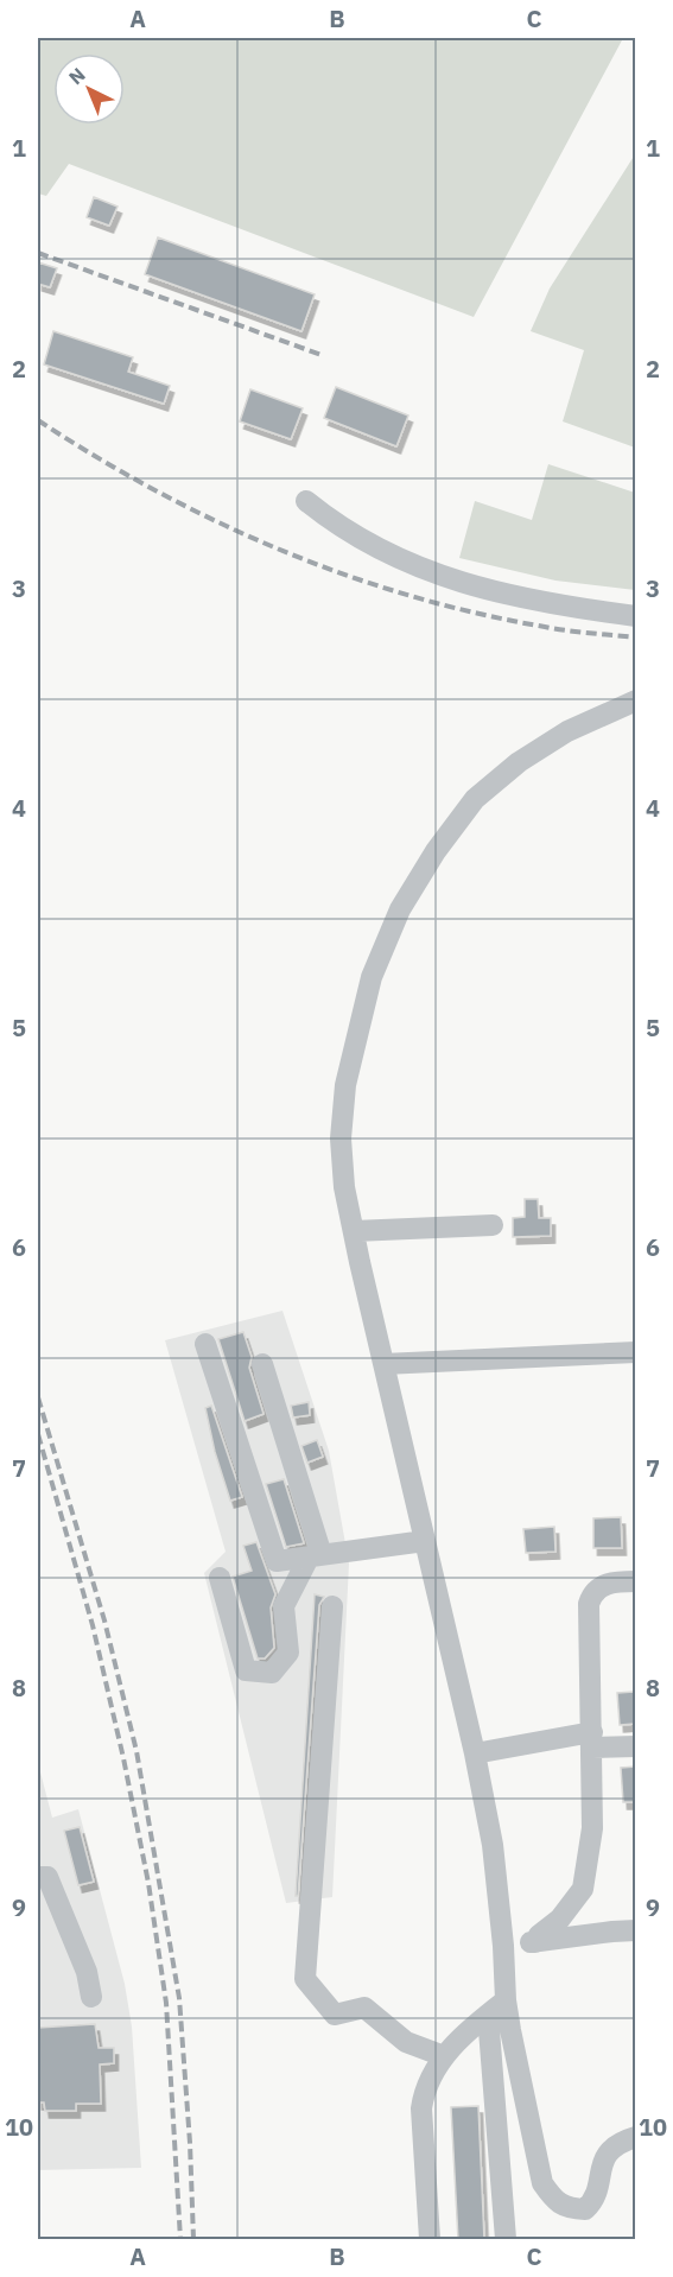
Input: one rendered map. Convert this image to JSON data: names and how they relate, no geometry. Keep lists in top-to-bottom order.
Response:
{
  "north": "top left",
  "grid": {
    "columns": ["A", "B", "C"],
    "rows": [
      "1",
      "2",
      "3",
      "4",
      "5",
      "6",
      "7",
      "8",
      "9",
      "10"
    ]
  }
}
